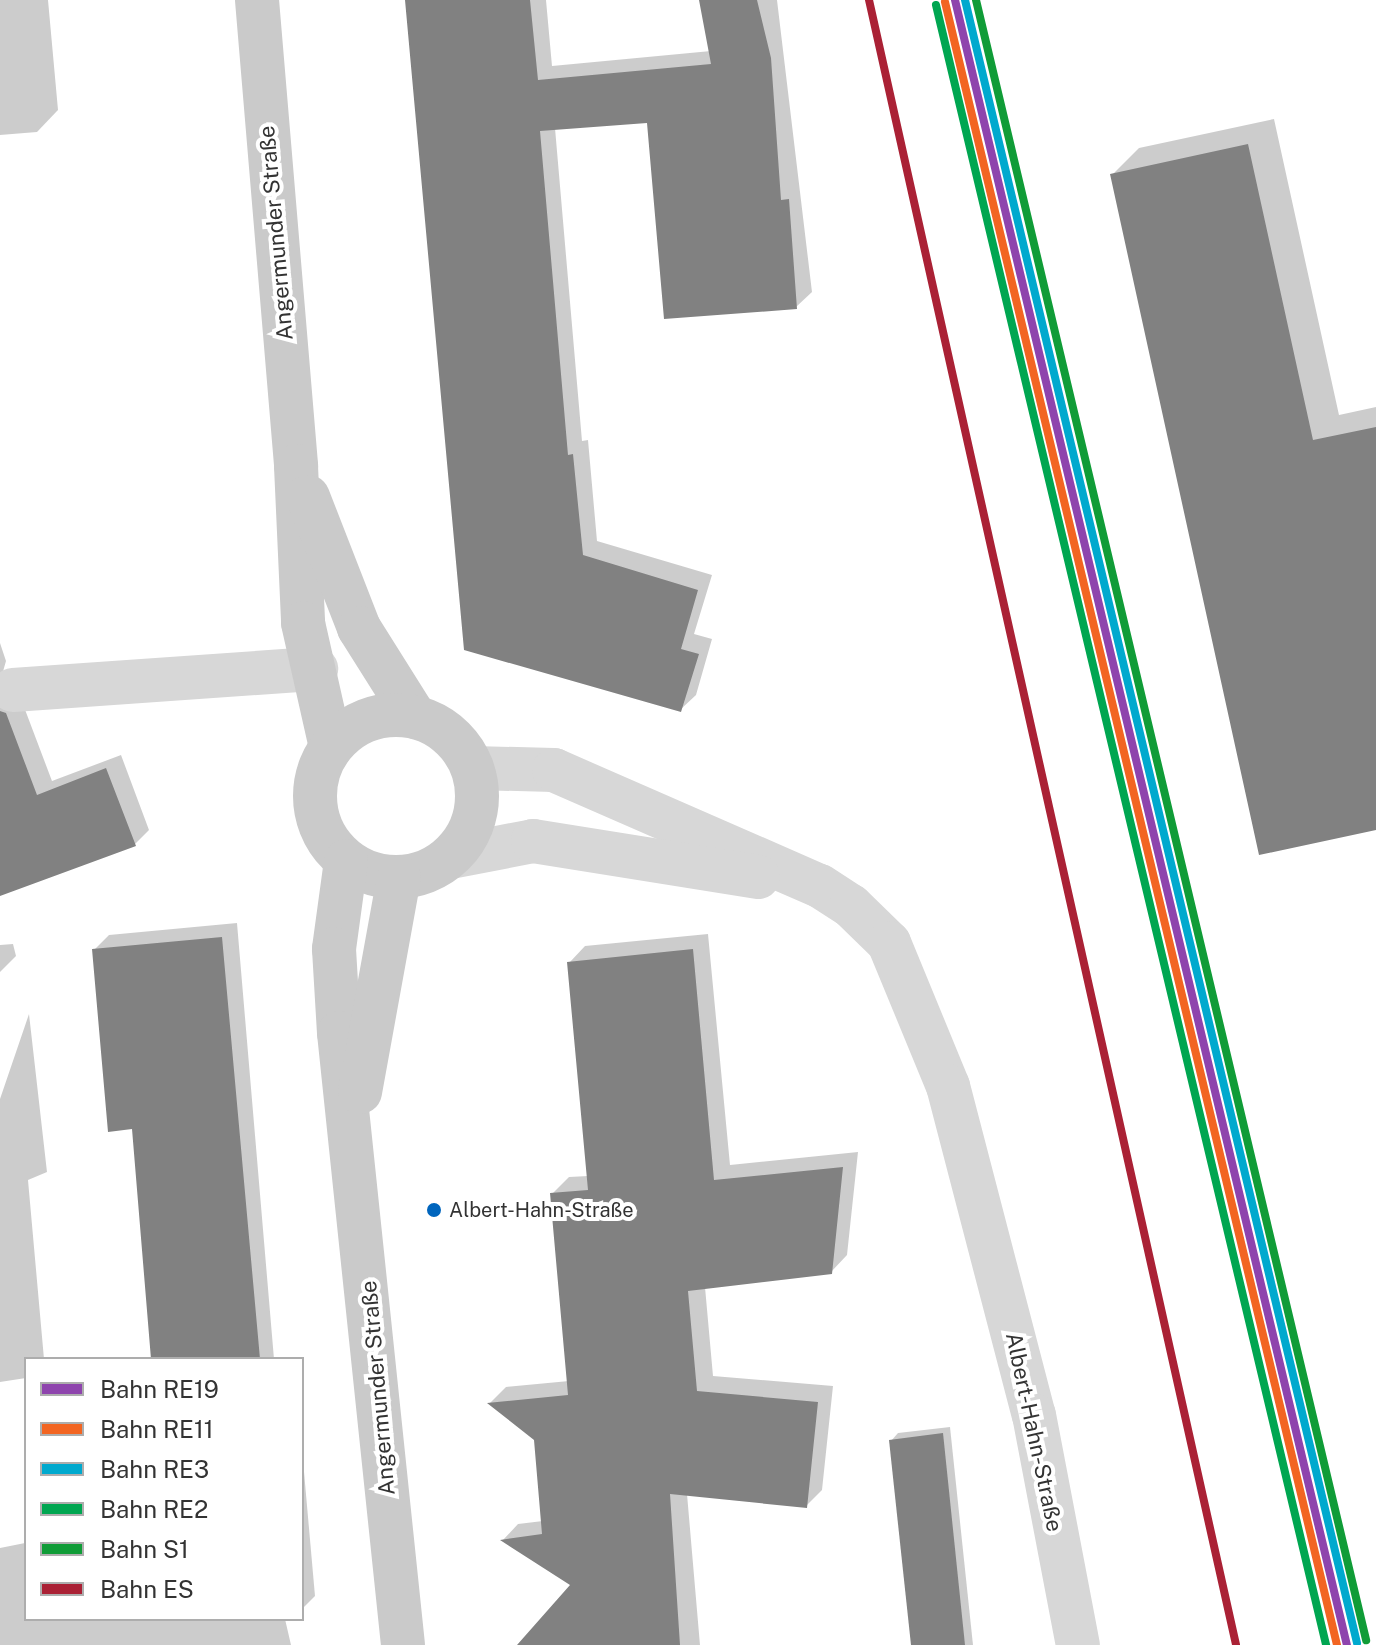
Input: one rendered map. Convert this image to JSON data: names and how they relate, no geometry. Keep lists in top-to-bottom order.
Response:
{
  "streets": {
    "main road": ["Angermunder Straße"],
    "street": ["Albert-Hahn-Straße"]
  },
  "crossings": [
    ["Angermunder Straße", "Albert-Hahn-Straße"]
  ],
  "places": ["Albert-Hahn-Straße"],
  "lines": [
    "rail line RE19",
    "rail line RE3",
    "rail line S1",
    "rail line ES",
    "rail line RE11",
    "rail line RE2"
  ],
  "legend": [
    "Bahn RE19",
    "Bahn RE11",
    "Bahn RE3",
    "Bahn RE2",
    "Bahn S1",
    "Bahn ES"
  ]
}
